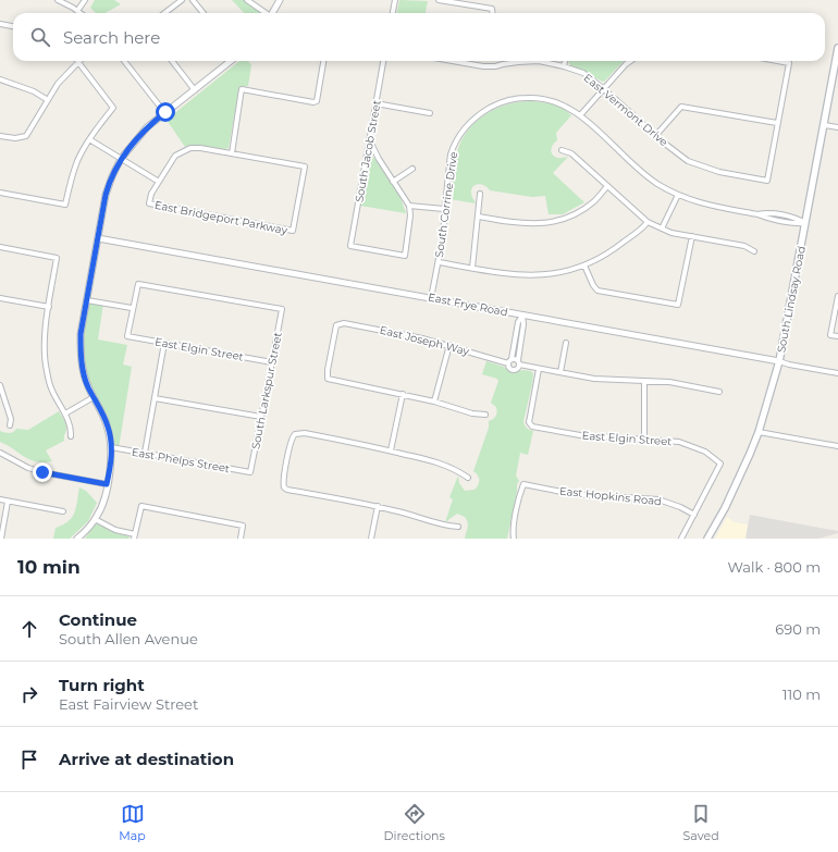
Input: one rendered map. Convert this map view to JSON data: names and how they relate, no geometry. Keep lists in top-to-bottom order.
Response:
{
  "streets": {
    "main road": ["South Lindsay Road"],
    "street": [
      "East Vermont Drive",
      "South Jacob Street",
      "South Corrine Drive",
      "East Bridgeport Parkway",
      "East Frye Road",
      "East Joseph Way",
      "East Elgin Street",
      "South Larkspur Street",
      "East Phelps Street",
      "East Hopkins Road"
    ]
  },
  "crossings": [
    ["South Corrine Drive", "South Lindsay Road"],
    ["South Corrine Drive", "East Frye Road"],
    ["South Lindsay Road", "East Frye Road"],
    ["East Joseph Way", "East Elgin Street"],
    ["East Elgin Street", "South Larkspur Street"],
    ["East Elgin Street", "East Hopkins Road"],
    ["South Larkspur Street", "East Phelps Street"]
  ],
  "page": {
    "search": "Search here",
    "heading": ["10 min", "Walk · 800 m"],
    "list": [
      ["Continue", "South Allen Avenue", "690 m"],
      ["Turn right", "East Fairview Street", "110 m"],
      "Arrive at destination"
    ],
    "nav": ["Map", "Directions", "Saved"]
  }
}
